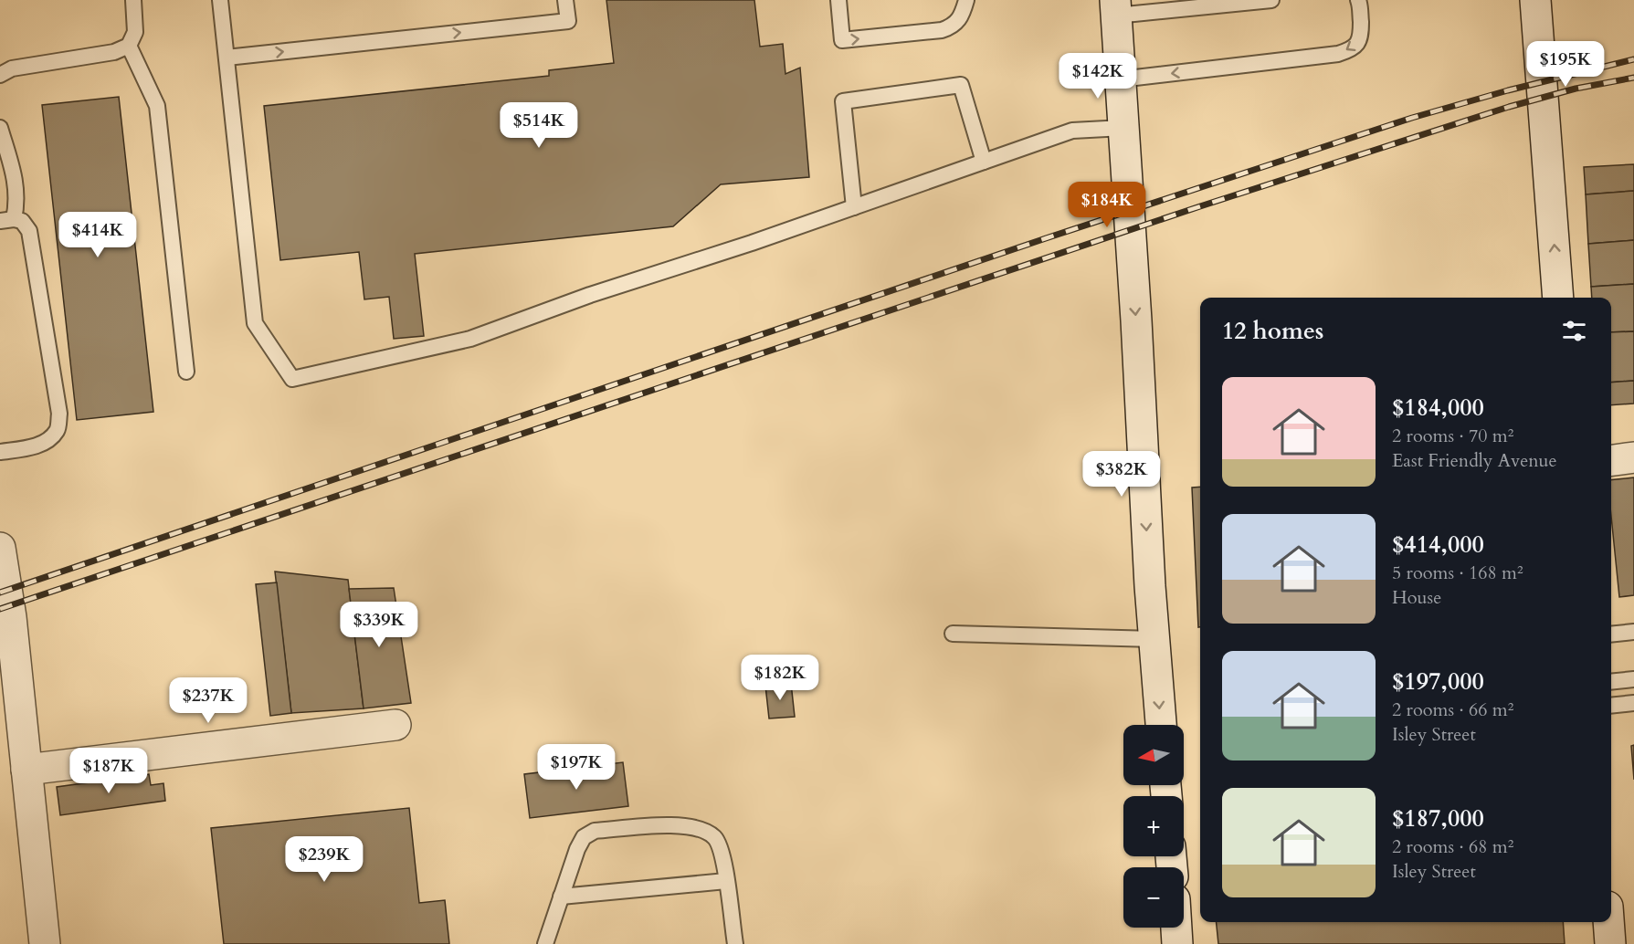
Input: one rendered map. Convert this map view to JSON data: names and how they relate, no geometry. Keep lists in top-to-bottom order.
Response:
{
  "north": "left",
  "page": {
    "price": [
      "$195K",
      "$142K",
      "$514K",
      "$184K",
      "$414K",
      "$382K",
      "$339K",
      "$182K",
      "$237K",
      "$197K",
      "$187K",
      "$239K"
    ],
    "heading": "12 homes",
    "list": [
      {
        "name": "$184,000",
        "note": "2 rooms · 70 m² · East Friendly Avenue"
      },
      {
        "name": "$414,000",
        "note": "5 rooms · 168 m² · House"
      },
      {
        "name": "$197,000",
        "note": "2 rooms · 66 m² · Isley Street"
      },
      {
        "name": "$187,000",
        "note": "2 rooms · 68 m² · Isley Street"
      }
    ],
    "map_buttons": ["+", "−"]
  }
}
